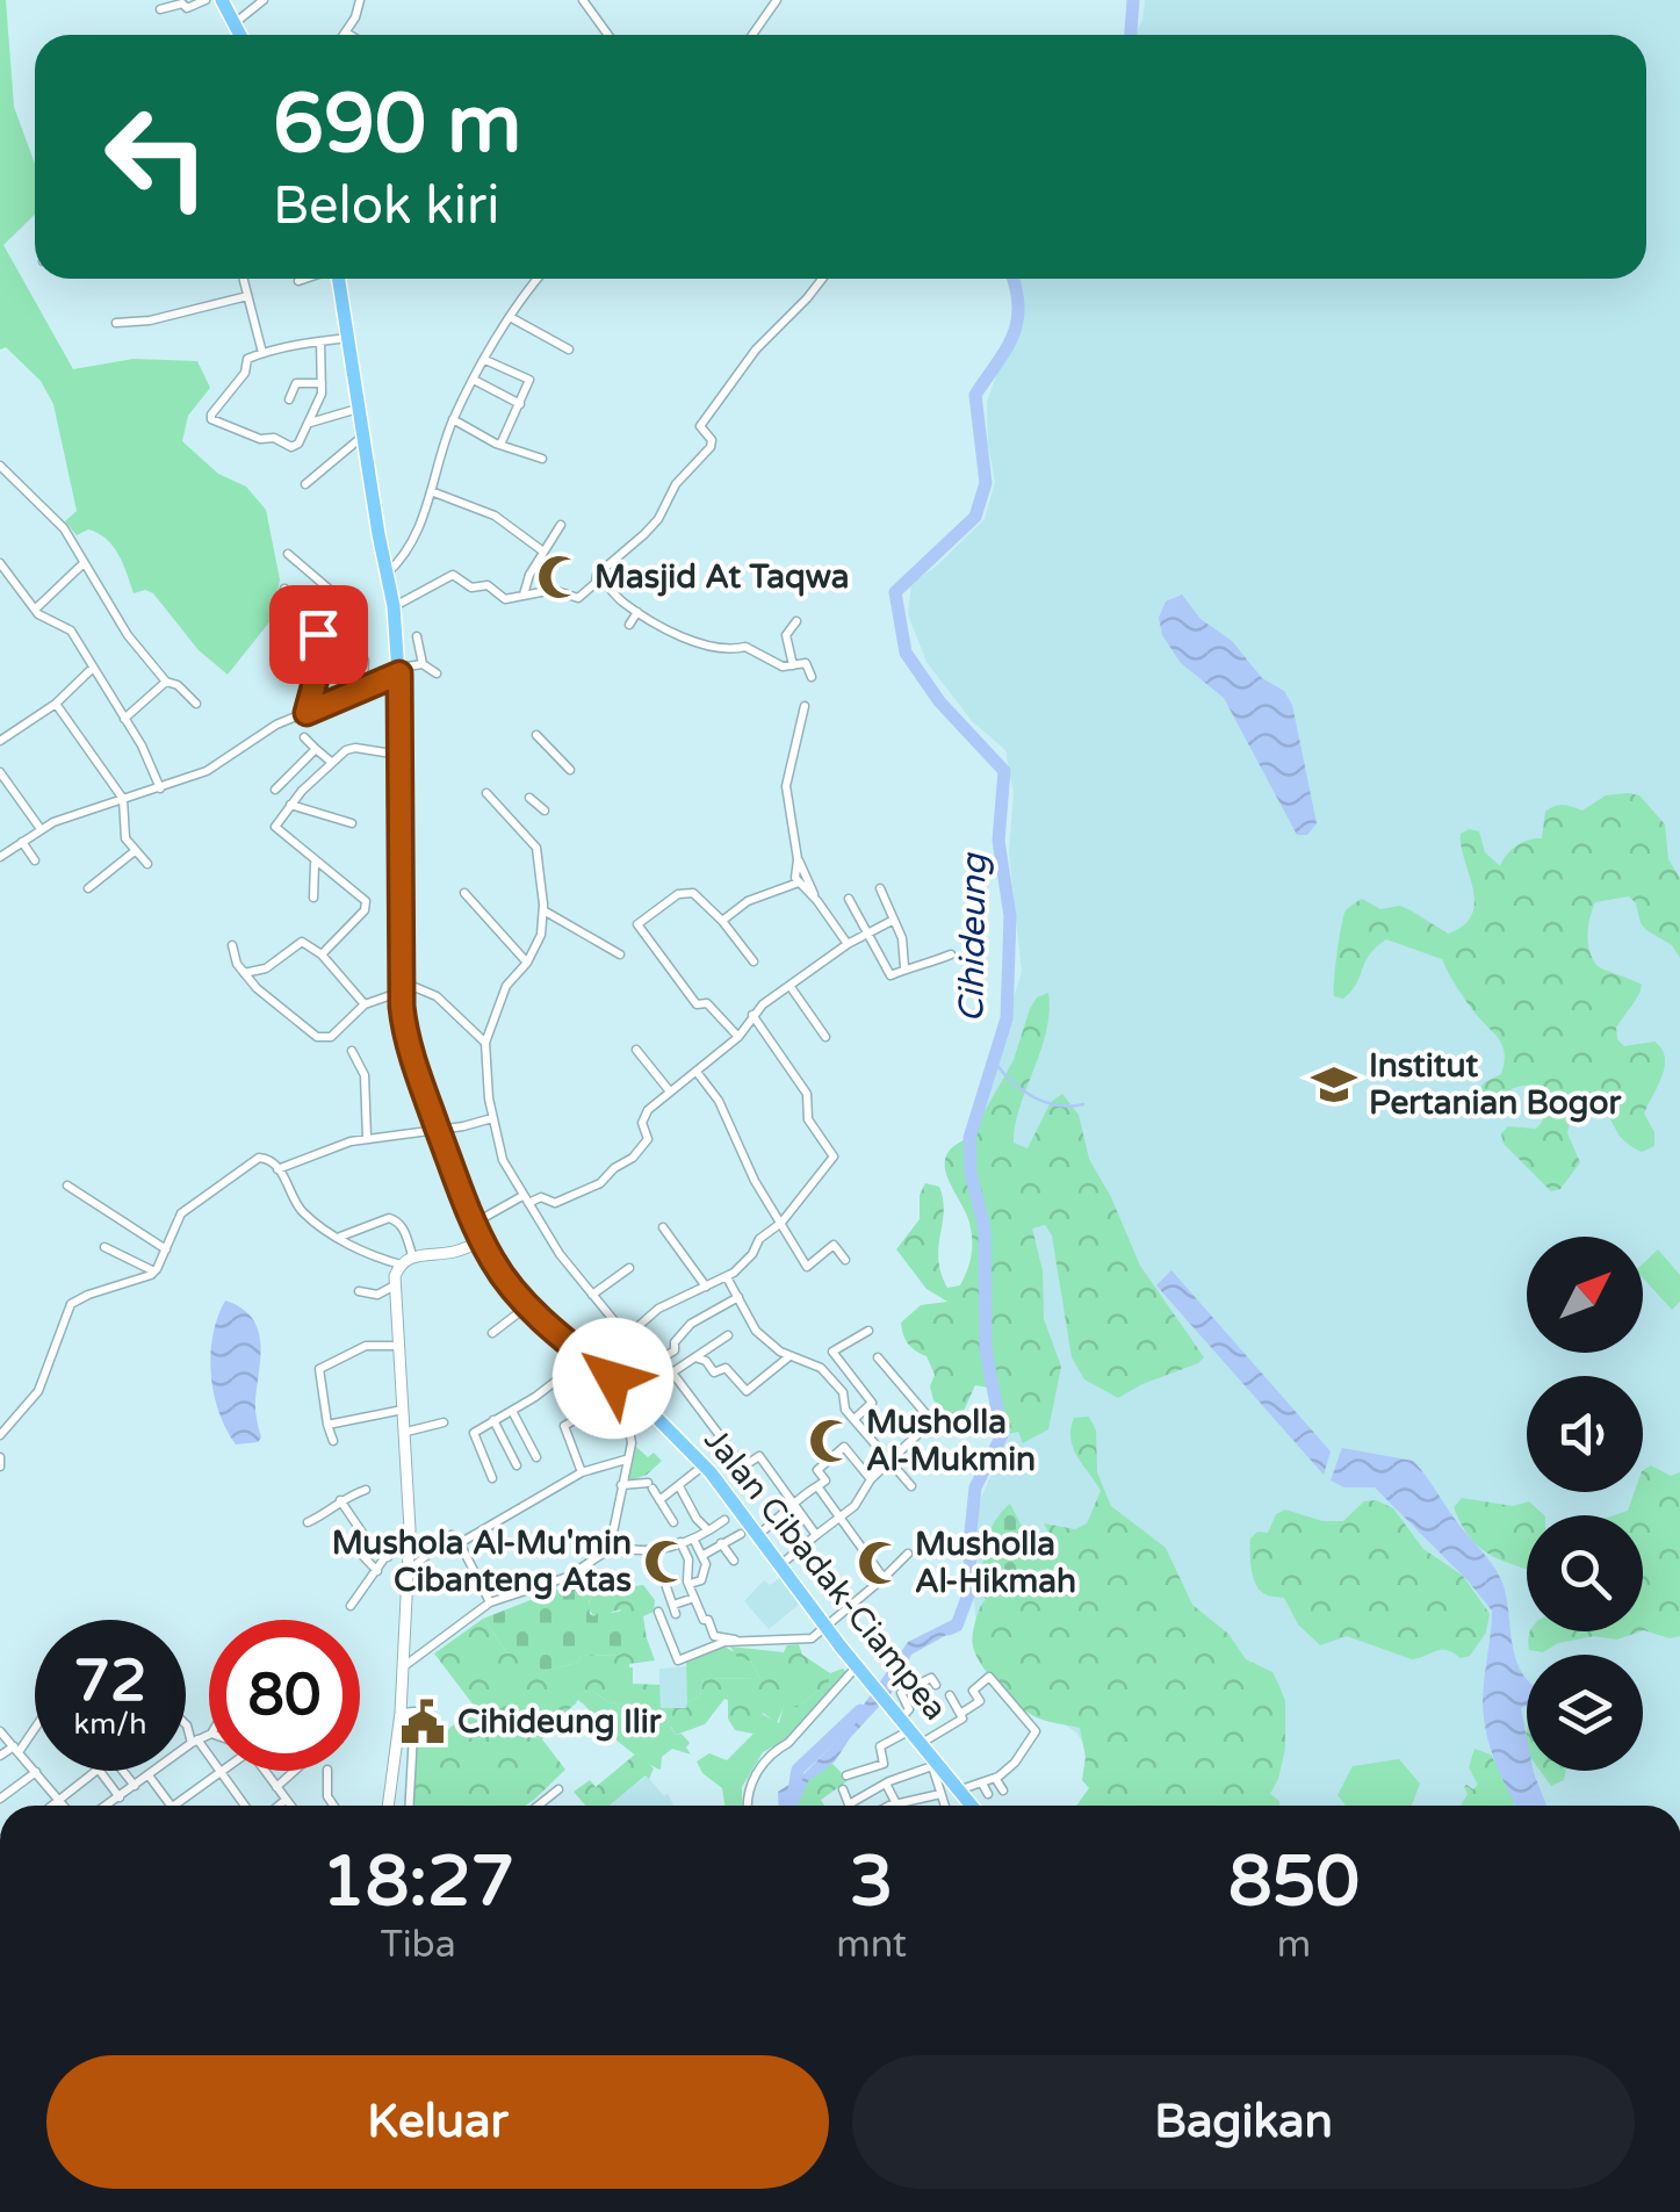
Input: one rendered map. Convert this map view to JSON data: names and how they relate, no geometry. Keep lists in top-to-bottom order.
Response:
{
  "streets": {
    "highway": ["Jalan Cibadak-Ciampea"]
  },
  "water": ["Cihideung"],
  "places": {
    "mosque": [
      "Masjid At Taqwa",
      "Musholla Al-Mukmin",
      "Mushola Al-Mu'min Cibanteng Atas",
      "Musholla Al-Hikmah"
    ],
    "school or university": ["Institut Pertanian Bogor"],
    "public building": ["Cihideung Ilir"]
  },
  "north": "top right",
  "page": {
    "turn": ["690 m", "Belok kiri"],
    "speed": "72 km/h",
    "limit": "80",
    "eta": [
      "18:27",
      "Tiba",
      "3",
      "mnt",
      "850",
      "m"
    ],
    "buttons": ["Keluar", "Bagikan"]
  }
}
